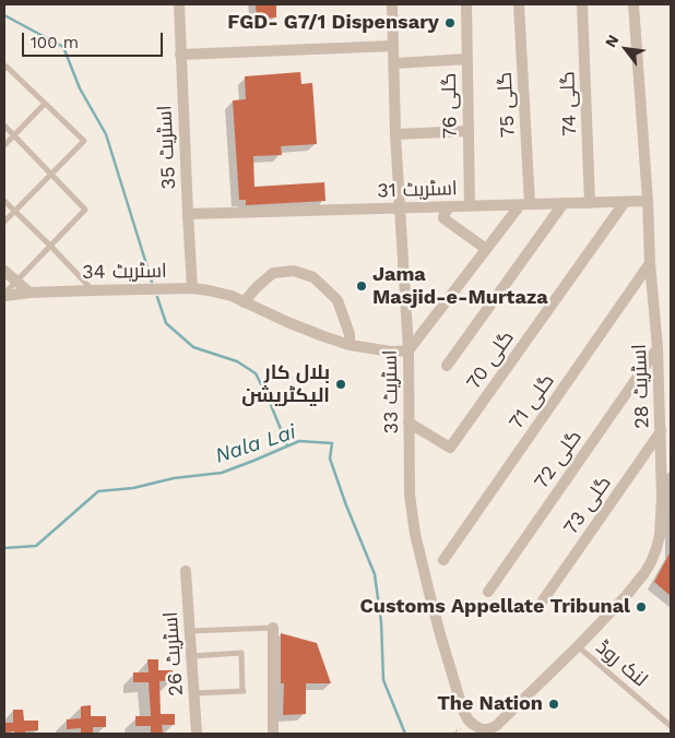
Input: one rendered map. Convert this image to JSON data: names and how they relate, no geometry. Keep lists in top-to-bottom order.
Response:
{
  "streets": {
    "street": [
      "گلی 74",
      "گلی 75",
      "گلی 76",
      "اسٹریٹ 35",
      "اسٹریٹ 31",
      "اسٹریٹ 34",
      "گلی 70",
      "اسٹریٹ 28",
      "اسٹریٹ 33",
      "گلی 71",
      "گلی 72",
      "گلی 73",
      "اسٹریٹ 26"
    ],
    "lane": ["لنک روڈ"]
  },
  "crossings": [
    ["گلی 74", "اسٹریٹ 31"],
    ["گلی 75", "اسٹریٹ 31"],
    ["گلی 76", "اسٹریٹ 31"],
    ["اسٹریٹ 35", "اسٹریٹ 31"],
    ["اسٹریٹ 35", "اسٹریٹ 34"],
    ["اسٹریٹ 31", "گلی 70"],
    ["اسٹریٹ 31", "اسٹریٹ 28"],
    ["اسٹریٹ 31", "اسٹریٹ 33"],
    ["اسٹریٹ 34", "اسٹریٹ 33"],
    ["گلی 70", "اسٹریٹ 33"],
    ["اسٹریٹ 28", "اسٹریٹ 33"],
    ["اسٹریٹ 28", "گلی 71"],
    ["اسٹریٹ 28", "گلی 72"],
    ["اسٹریٹ 28", "گلی 73"],
    ["اسٹریٹ 28", "لنک روڈ"]
  ],
  "water": ["Nala Lai"],
  "places": [
    "FGD- G7/1 Dispensary",
    "Jama Masjid-e-Murtaza",
    "بلال کار الیکٹریشن",
    "Customs Appellate Tribunal",
    "The Nation"
  ],
  "scale_bar": "100 m",
  "north": "top left"
}
